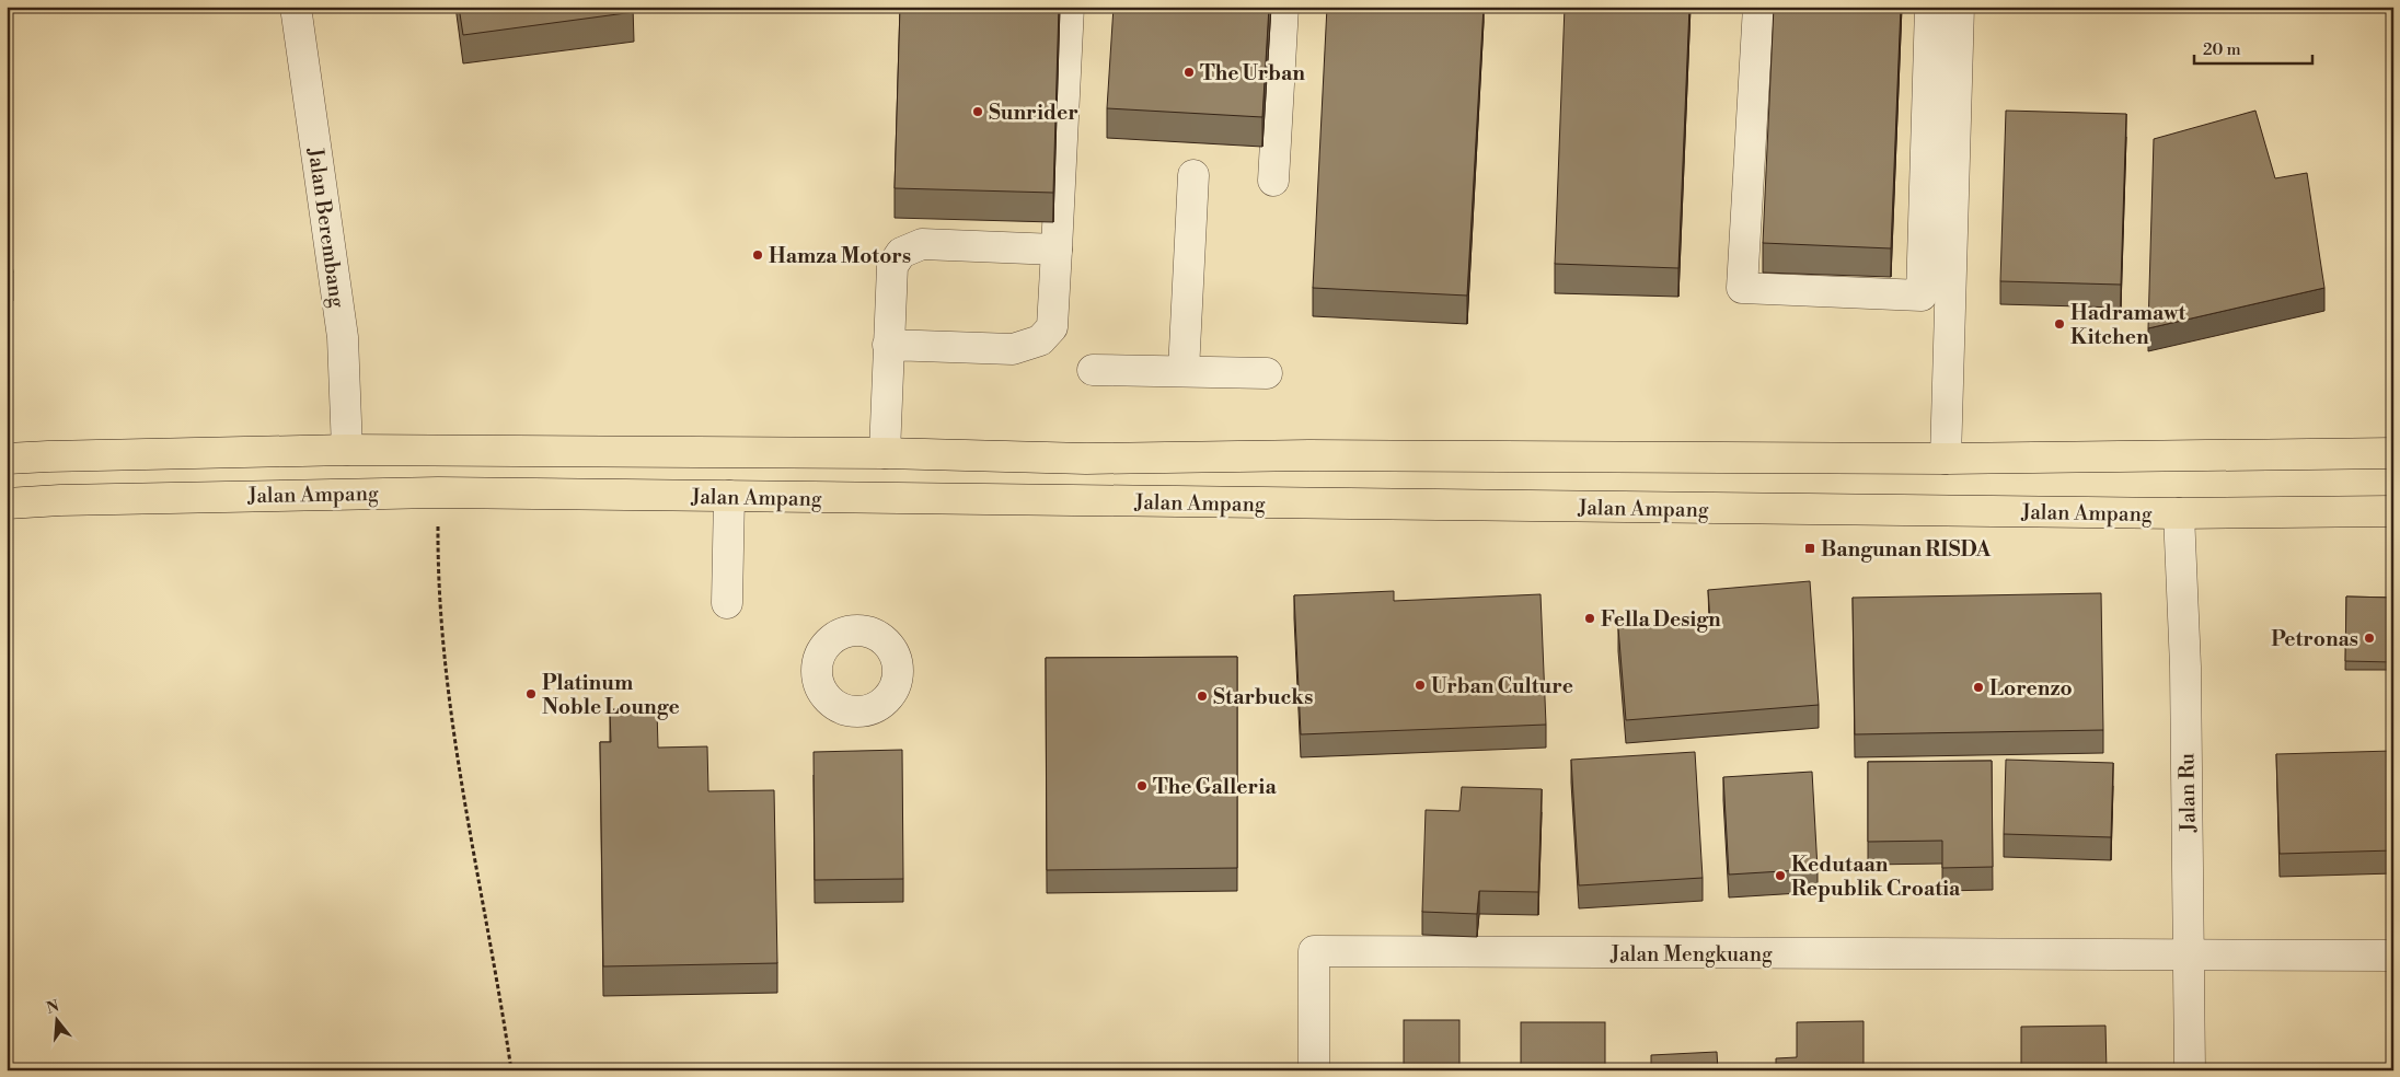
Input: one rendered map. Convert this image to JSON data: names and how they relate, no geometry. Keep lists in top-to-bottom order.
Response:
{
  "streets": {
    "main road": ["Jalan Ampang"],
    "street": ["Jalan Berembang", "Jalan Ru", "Jalan Mengkuang"]
  },
  "crossings": [
    ["Jalan Berembang", "Jalan Ampang"],
    ["Jalan Ampang", "Jalan Ru"],
    ["Jalan Ru", "Jalan Mengkuang"]
  ],
  "places": {
    "other": [
      "The Urban",
      "Sunrider",
      "Hamza Motors",
      "Hadramawt Kitchen",
      "Fella Design",
      "Petronas",
      "Urban Culture",
      "Lorenzo",
      "Platinum Noble Lounge",
      "Starbucks",
      "The Galleria",
      "Kedutaan Republik Croatia"
    ],
    "transit": ["Bangunan RISDA"]
  },
  "scale_bar": "20 m",
  "north": "top"
}
